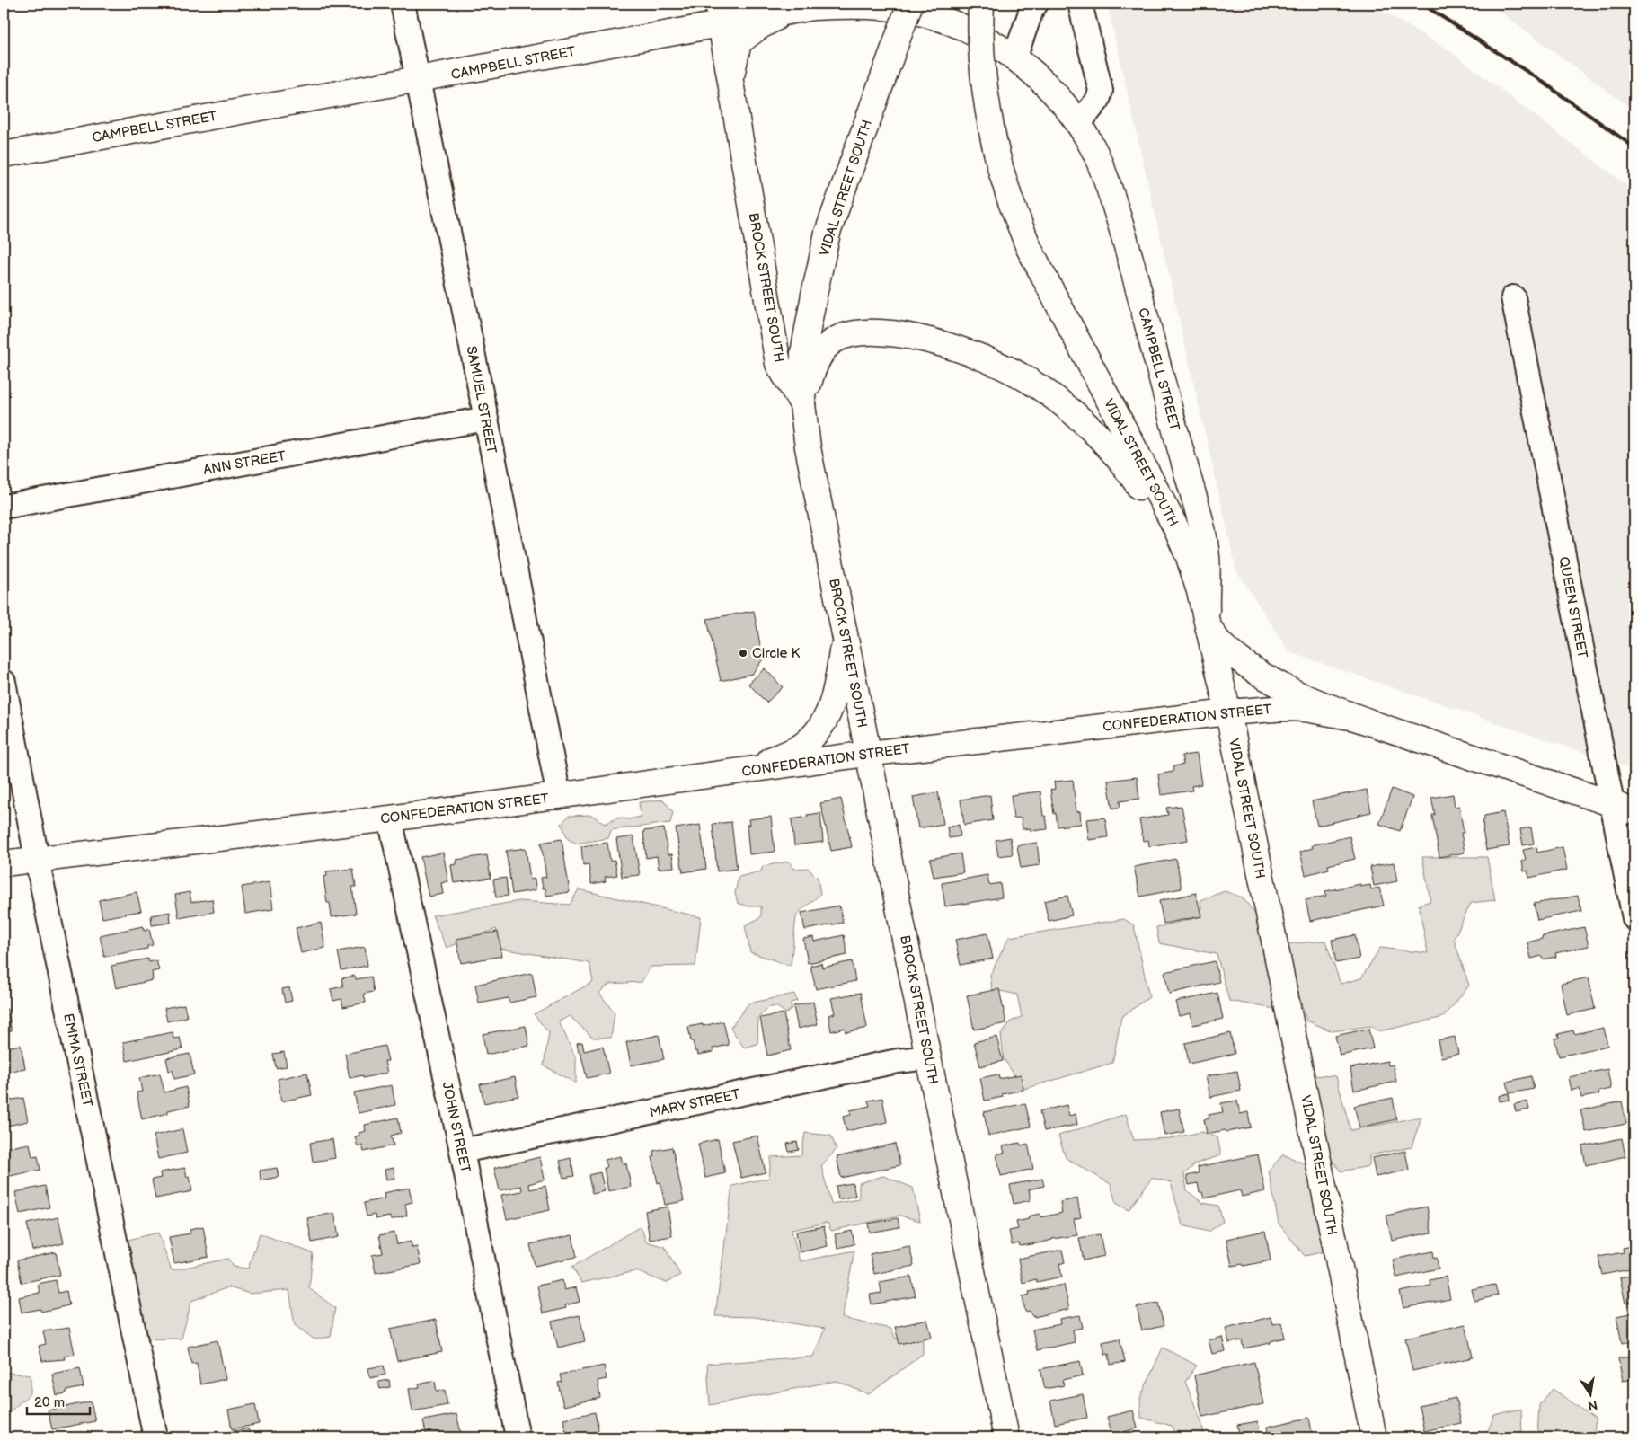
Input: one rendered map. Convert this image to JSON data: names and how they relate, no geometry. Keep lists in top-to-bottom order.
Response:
{
  "streets": {
    "main road": [
      "CAMPBELL STREET",
      "VIDAL STREET SOUTH",
      "BROCK STREET SOUTH",
      "CONFEDERATION STREET"
    ],
    "street": [
      "SAMUEL STREET",
      "ANN STREET",
      "QUEEN STREET",
      "EMMA STREET",
      "MARY STREET",
      "JOHN STREET"
    ]
  },
  "crossings": [
    ["CAMPBELL STREET", "VIDAL STREET SOUTH"],
    ["CAMPBELL STREET", "BROCK STREET SOUTH"],
    ["CAMPBELL STREET", "SAMUEL STREET"],
    ["VIDAL STREET SOUTH", "BROCK STREET SOUTH"],
    ["VIDAL STREET SOUTH", "CONFEDERATION STREET"],
    ["BROCK STREET SOUTH", "CONFEDERATION STREET"],
    ["BROCK STREET SOUTH", "MARY STREET"],
    ["SAMUEL STREET", "ANN STREET"],
    ["SAMUEL STREET", "CONFEDERATION STREET"],
    ["QUEEN STREET", "CONFEDERATION STREET"],
    ["CONFEDERATION STREET", "EMMA STREET"],
    ["CONFEDERATION STREET", "JOHN STREET"],
    ["MARY STREET", "JOHN STREET"]
  ],
  "places": ["Circle K"],
  "scale_bar": "20 m",
  "north": "bottom"
}
